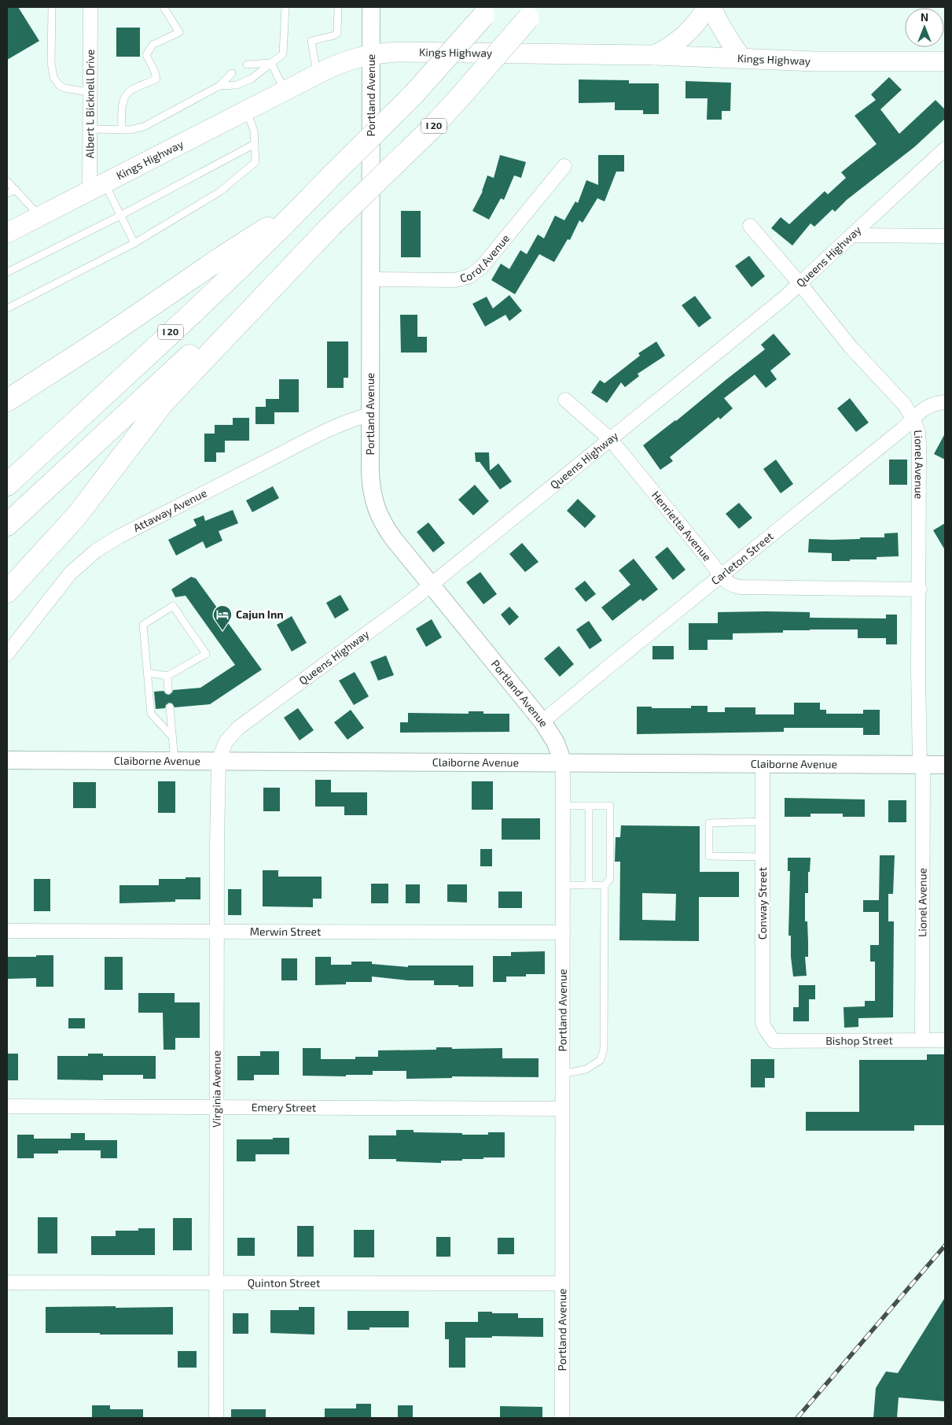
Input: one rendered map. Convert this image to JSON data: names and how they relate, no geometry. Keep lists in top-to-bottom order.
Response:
{
  "streets": {
    "highway": ["I 20"],
    "main road": ["Kings Highway"],
    "street": [
      "Portland Avenue",
      "Albert L Bicknell Drive",
      "Corol Avenue",
      "Queens Highway",
      "Lionel Avenue",
      "Attaway Avenue",
      "Henrietta Avenue",
      "Carleton Street",
      "Claiborne Avenue",
      "Conway Street",
      "Merwin Street",
      "Bishop Street",
      "Virginia Avenue",
      "Emery Street",
      "Quinton Street"
    ]
  },
  "crossings": [
    ["Kings Highway", "Portland Avenue"],
    ["Kings Highway", "Albert L Bicknell Drive"],
    ["Portland Avenue", "Corol Avenue"],
    ["Portland Avenue", "Queens Highway"],
    ["Portland Avenue", "Attaway Avenue"],
    ["Portland Avenue", "Carleton Street"],
    ["Portland Avenue", "Claiborne Avenue"],
    ["Portland Avenue", "Merwin Street"],
    ["Portland Avenue", "Emery Street"],
    ["Portland Avenue", "Quinton Street"],
    ["Queens Highway", "Lionel Avenue"],
    ["Queens Highway", "Henrietta Avenue"],
    ["Queens Highway", "Claiborne Avenue"],
    ["Queens Highway", "Virginia Avenue"],
    ["Lionel Avenue", "Henrietta Avenue"],
    ["Lionel Avenue", "Carleton Street"],
    ["Lionel Avenue", "Claiborne Avenue"],
    ["Lionel Avenue", "Bishop Street"],
    ["Henrietta Avenue", "Carleton Street"],
    ["Claiborne Avenue", "Conway Street"],
    ["Claiborne Avenue", "Virginia Avenue"],
    ["Conway Street", "Bishop Street"],
    ["Merwin Street", "Virginia Avenue"],
    ["Virginia Avenue", "Emery Street"],
    ["Virginia Avenue", "Quinton Street"]
  ],
  "places": {
    "hotel": ["Cajun Inn"]
  },
  "north": "top"
}
